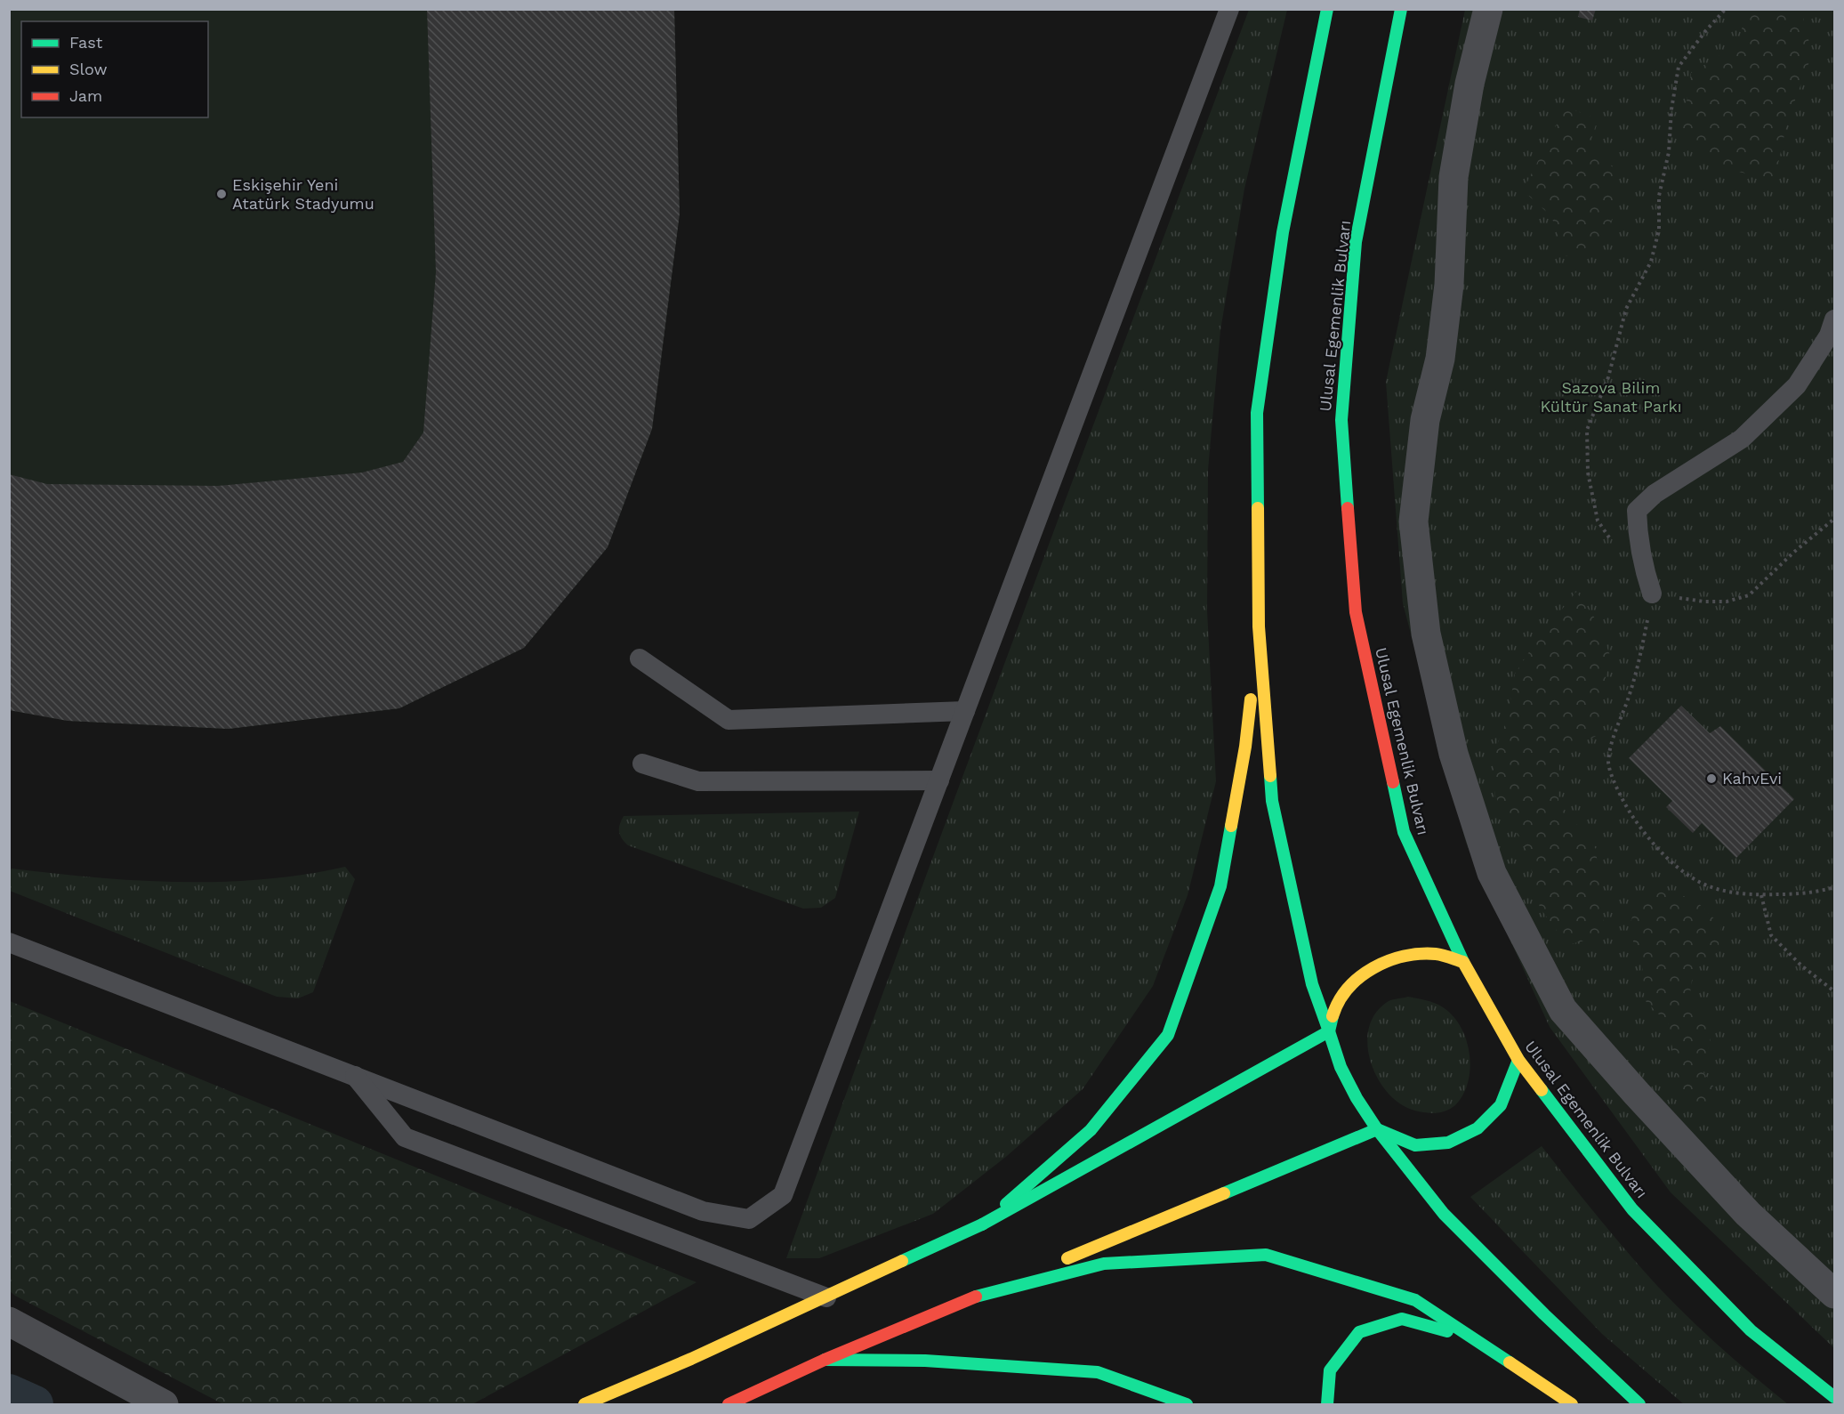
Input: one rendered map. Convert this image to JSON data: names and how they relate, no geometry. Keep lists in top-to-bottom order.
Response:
{
  "streets": {
    "main road": ["Ulusal Egemenlik Bulvarı"]
  },
  "parks": ["Sazova Bilim Kültür Sanat Parkı"],
  "places": ["Eskişehir Yeni Atatürk Stadyumu", "KahvEvi"],
  "legend": ["Fast", "Slow", "Jam"]
}
